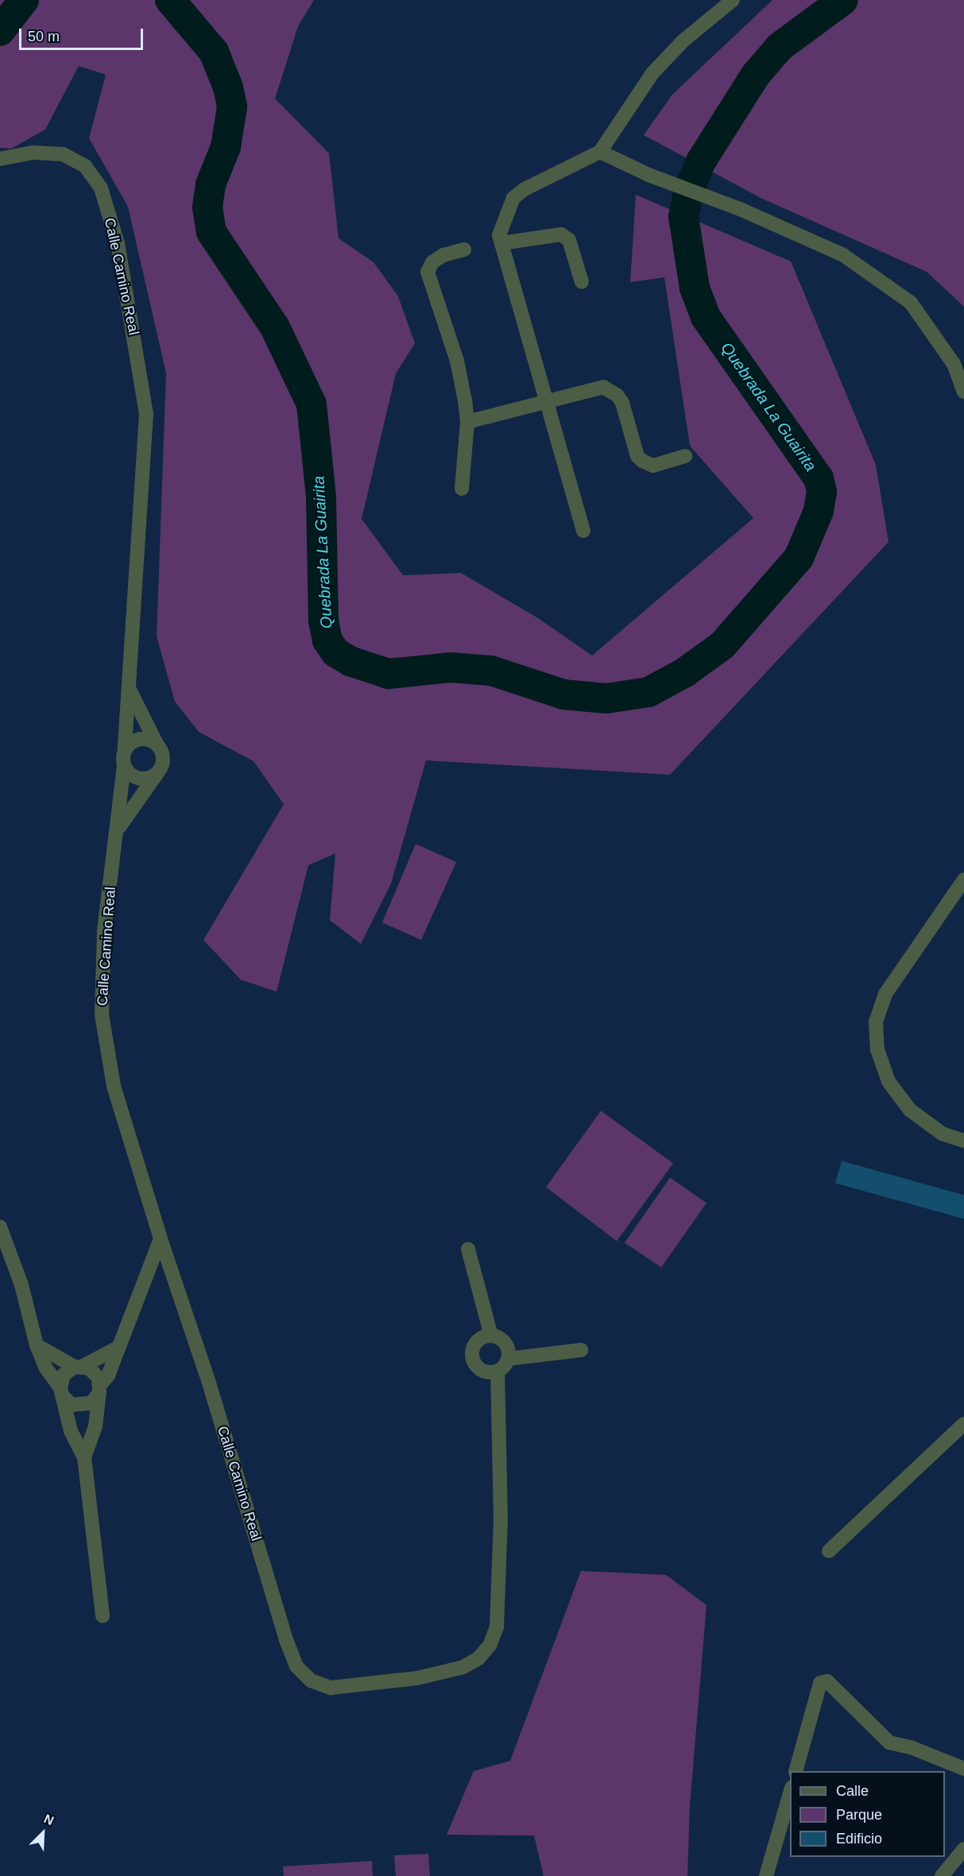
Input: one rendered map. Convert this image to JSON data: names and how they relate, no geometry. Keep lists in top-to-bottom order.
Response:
{
  "streets": {
    "street": ["Calle Camino Real"]
  },
  "water": ["Quebrada La Guairita"],
  "legend": ["Calle", "Parque", "Edificio"],
  "scale_bar": "50 m",
  "north": "top right"
}
